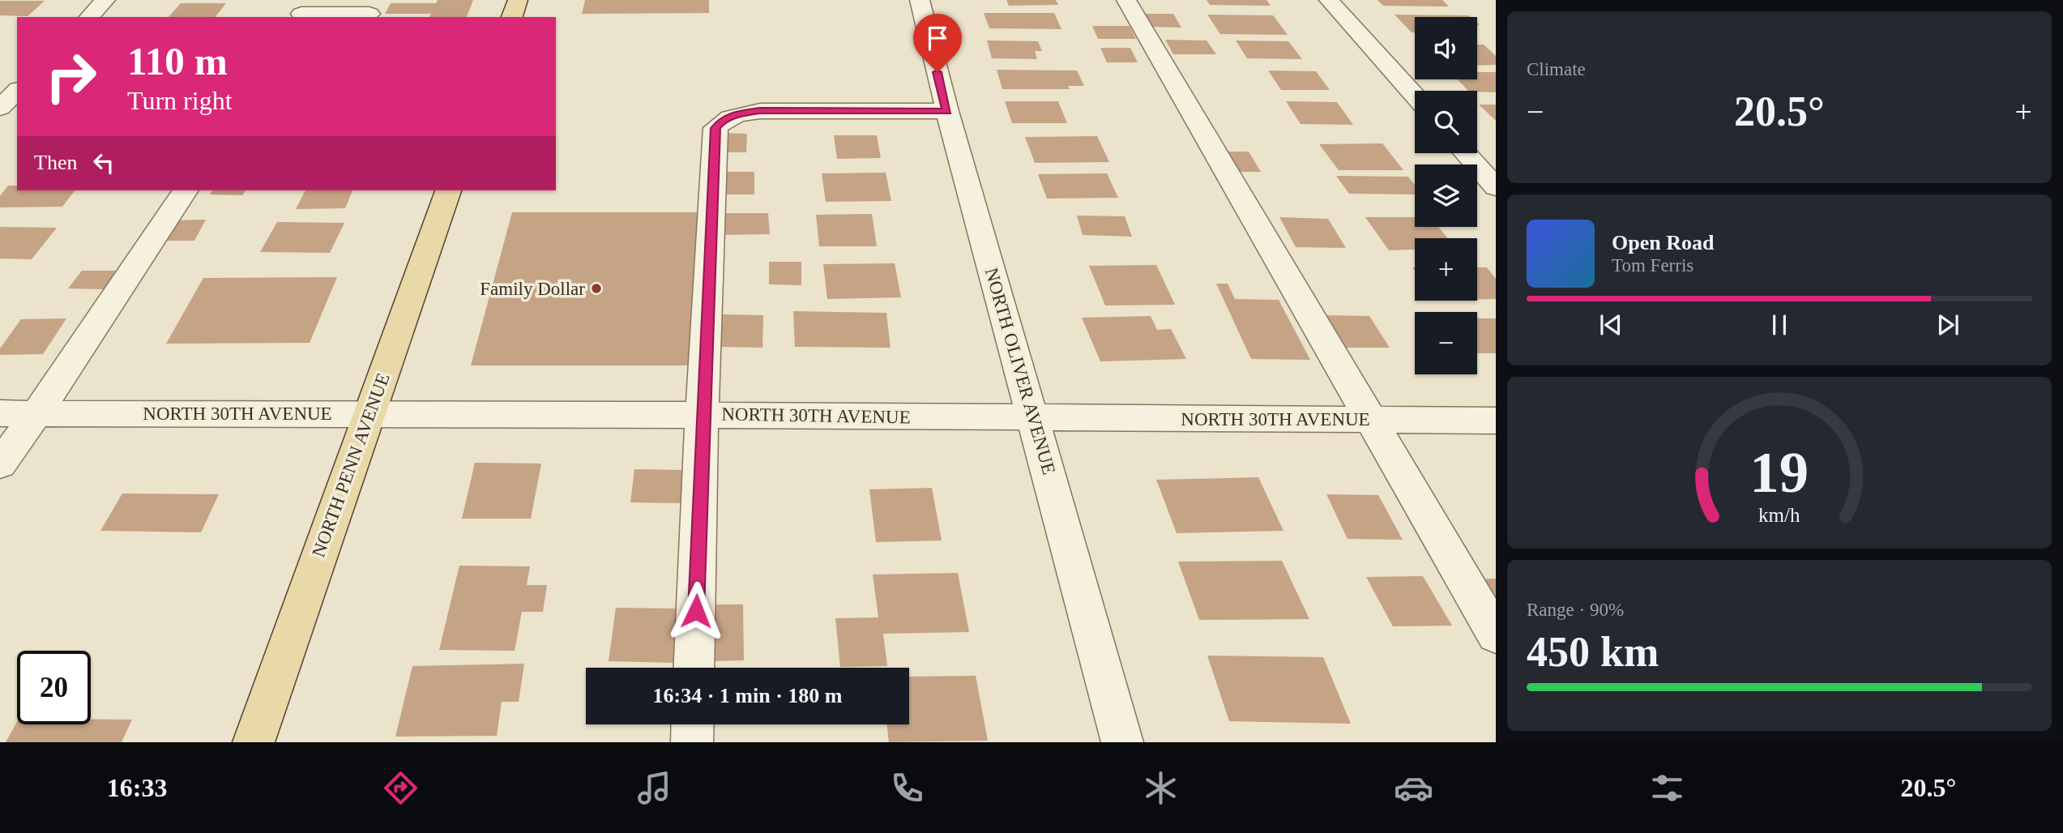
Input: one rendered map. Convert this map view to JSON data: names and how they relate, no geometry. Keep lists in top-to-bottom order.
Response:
{
  "streets": {
    "main road": ["NORTH PENN AVENUE"],
    "street": ["NORTH OLIVER AVENUE", "NORTH 30TH AVENUE"]
  },
  "crossings": [
    ["NORTH OLIVER AVENUE", "NORTH 30TH AVENUE"],
    ["NORTH 30TH AVENUE", "NORTH PENN AVENUE"]
  ],
  "places": ["Family Dollar"],
  "page": {
    "tile": [
      "Climate",
      ["Range · 90%", "450 km"]
    ],
    "map_buttons": ["+", "−"],
    "turn": ["110 m", "Turn right"],
    "heat": ["−", "20.5°", "+"],
    "then": "Then",
    "song": ["Open Road", "Tom Ferris"],
    "limit": "20",
    "trip": "16:34 · 1 min · 180 m",
    "tabs": ["16:33", "20.5°"],
    "gauge": ["19", "km/h"]
  }
}
